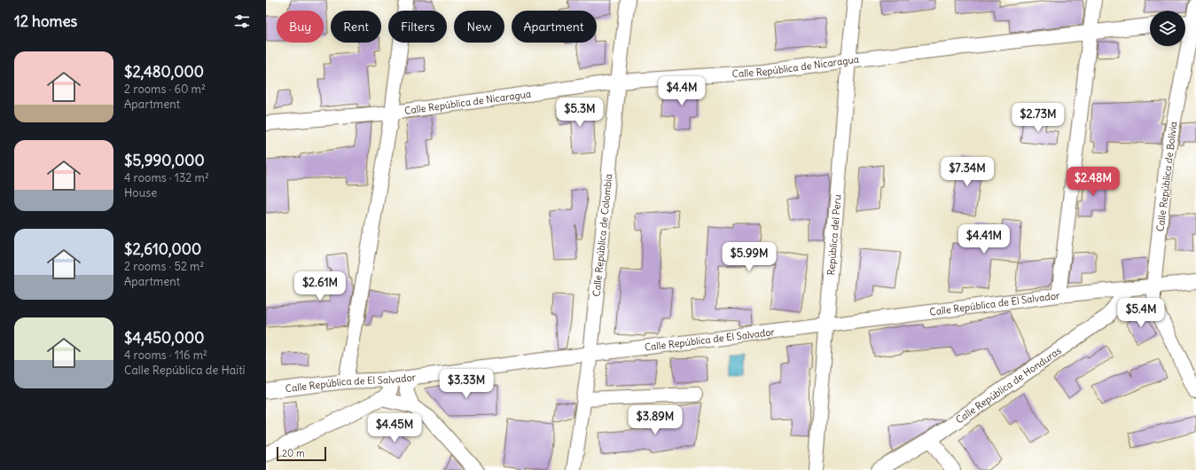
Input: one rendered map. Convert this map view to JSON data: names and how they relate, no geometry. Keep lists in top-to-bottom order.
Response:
{
  "streets": {
    "street": [
      "Calle República de Nicaragua",
      "Calle República de Bolivia",
      "Calle República de Colombia",
      "República del Peru",
      "Calle República de El Salvador",
      "Calle República de Honduras"
    ]
  },
  "crossings": [
    ["Calle República de Nicaragua", "Calle República de Colombia"],
    ["Calle República de Nicaragua", "República del Peru"],
    ["Calle República de Bolivia", "Calle República de El Salvador"],
    ["Calle República de Colombia", "Calle República de El Salvador"],
    ["República del Peru", "Calle República de El Salvador"],
    ["Calle República de El Salvador", "Calle República de Honduras"]
  ],
  "scale_bar": "20 m",
  "page": {
    "heading": "12 homes",
    "chip": [
      "Buy",
      "Rent",
      "Filters",
      "New",
      "Apartment"
    ],
    "list": [
      {
        "name": "$2,480,000",
        "note": "2 rooms · 60 m² · Apartment"
      },
      {
        "name": "$5,990,000",
        "note": "4 rooms · 132 m² · House"
      },
      {
        "name": "$2,610,000",
        "note": "2 rooms · 52 m² · Apartment"
      },
      {
        "name": "$4,450,000",
        "note": "4 rooms · 116 m² · Calle República de Haití"
      }
    ],
    "price": [
      "$4.4M",
      "$5.3M",
      "$2.73M",
      "$7.34M",
      "$2.48M",
      "$4.41M",
      "$5.99M",
      "$2.61M",
      "$5.4M",
      "$3.33M",
      "$3.89M",
      "$4.45M"
    ],
    "scale": "20 m"
  }
}
